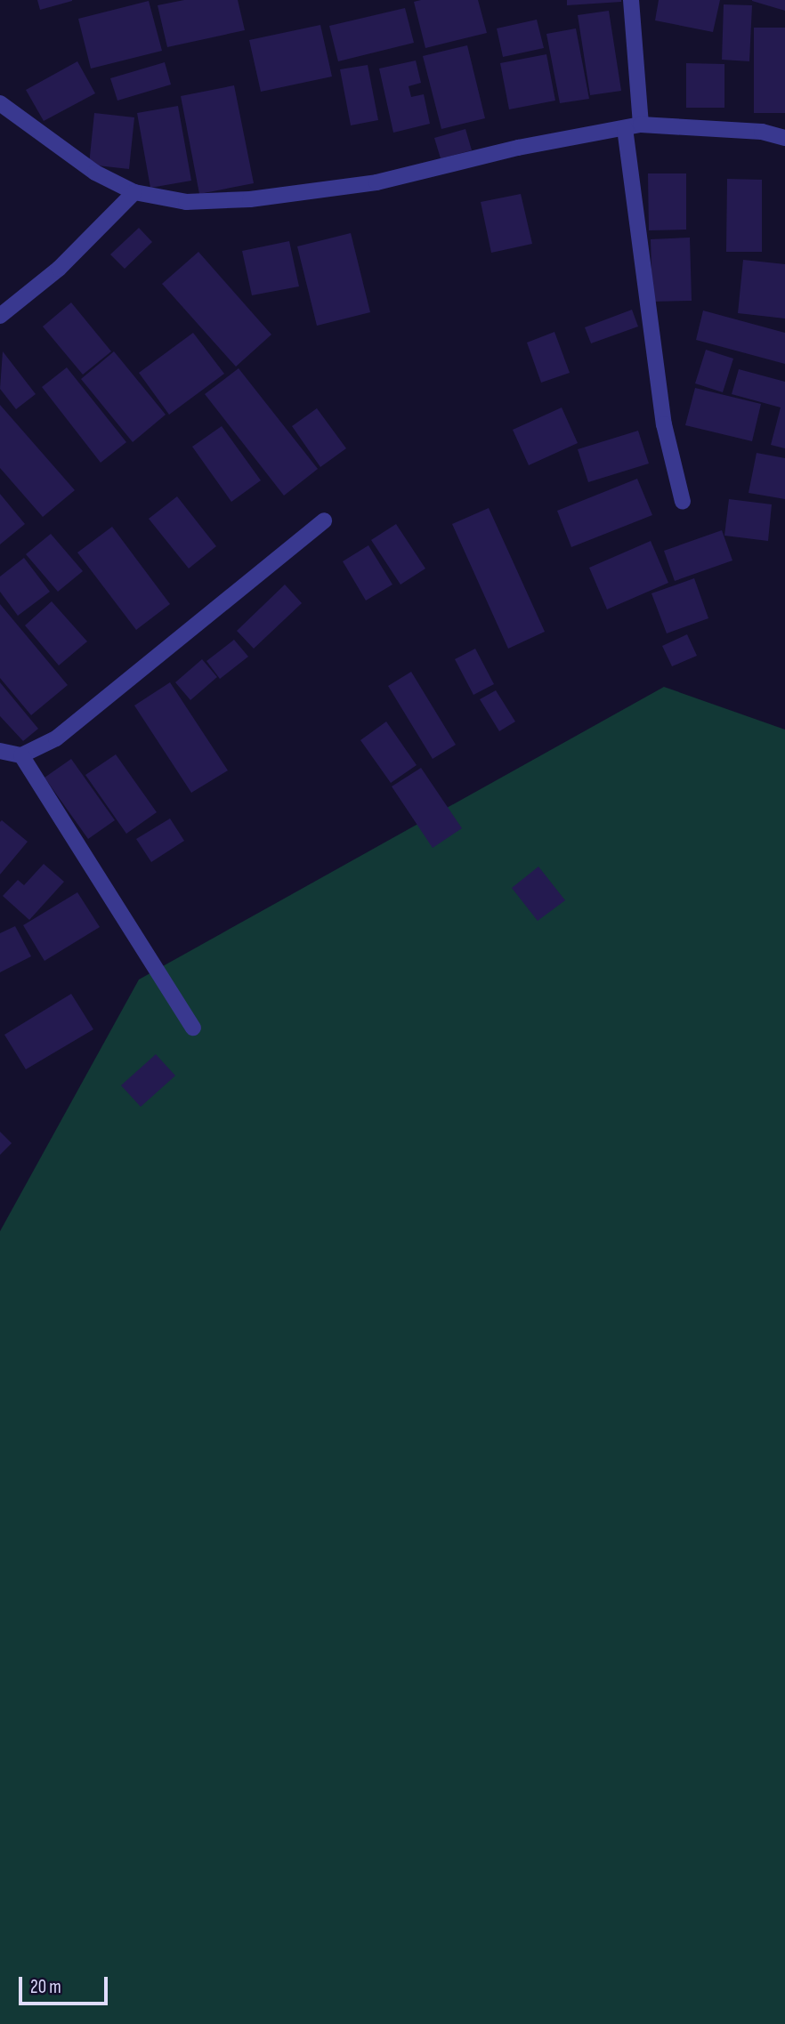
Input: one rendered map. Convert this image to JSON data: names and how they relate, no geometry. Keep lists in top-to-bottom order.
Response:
{
  "scale_bar": "20 m"
}
